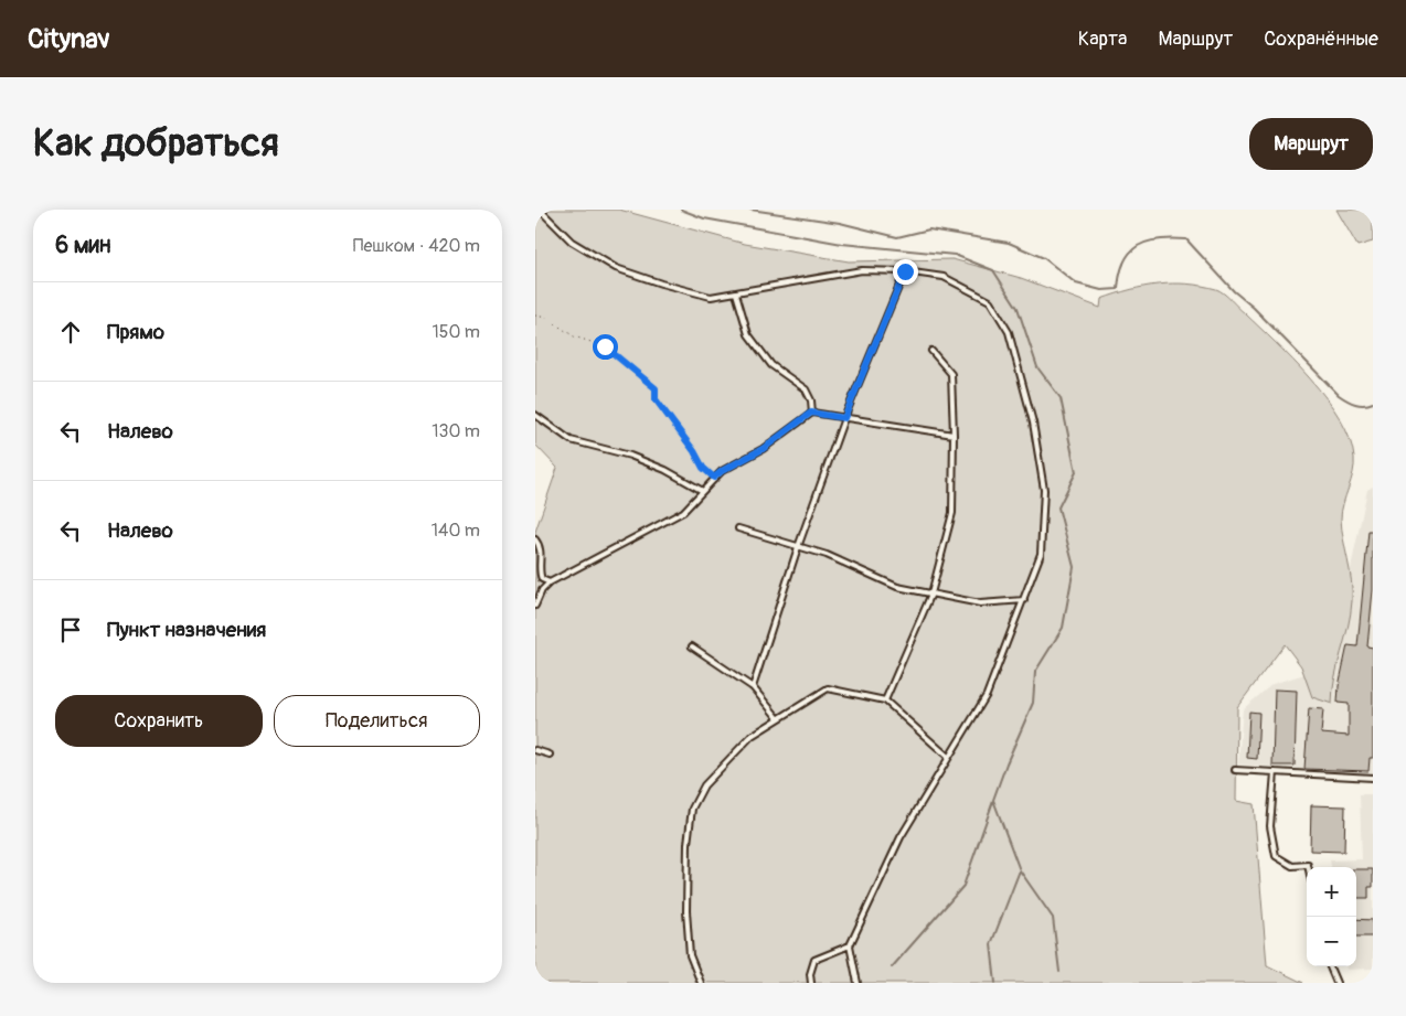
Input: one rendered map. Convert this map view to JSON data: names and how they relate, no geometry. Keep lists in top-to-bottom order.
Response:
{
  "page": {
    "header": "Citynav",
    "nav": ["Карта", "Маршрут", "Сохранённые"],
    "buttons": [
      "Маршрут",
      ["Сохранить", "Поделиться"]
    ],
    "title": "Как добраться",
    "heading": ["6 мин", "Пешком · 420 m"],
    "list": [
      ["Прямо", "150 m"],
      ["Налево", "130 m"],
      ["Налево", "140 m"],
      "Пункт назначения"
    ],
    "map_buttons": ["+", "−"]
  }
}
